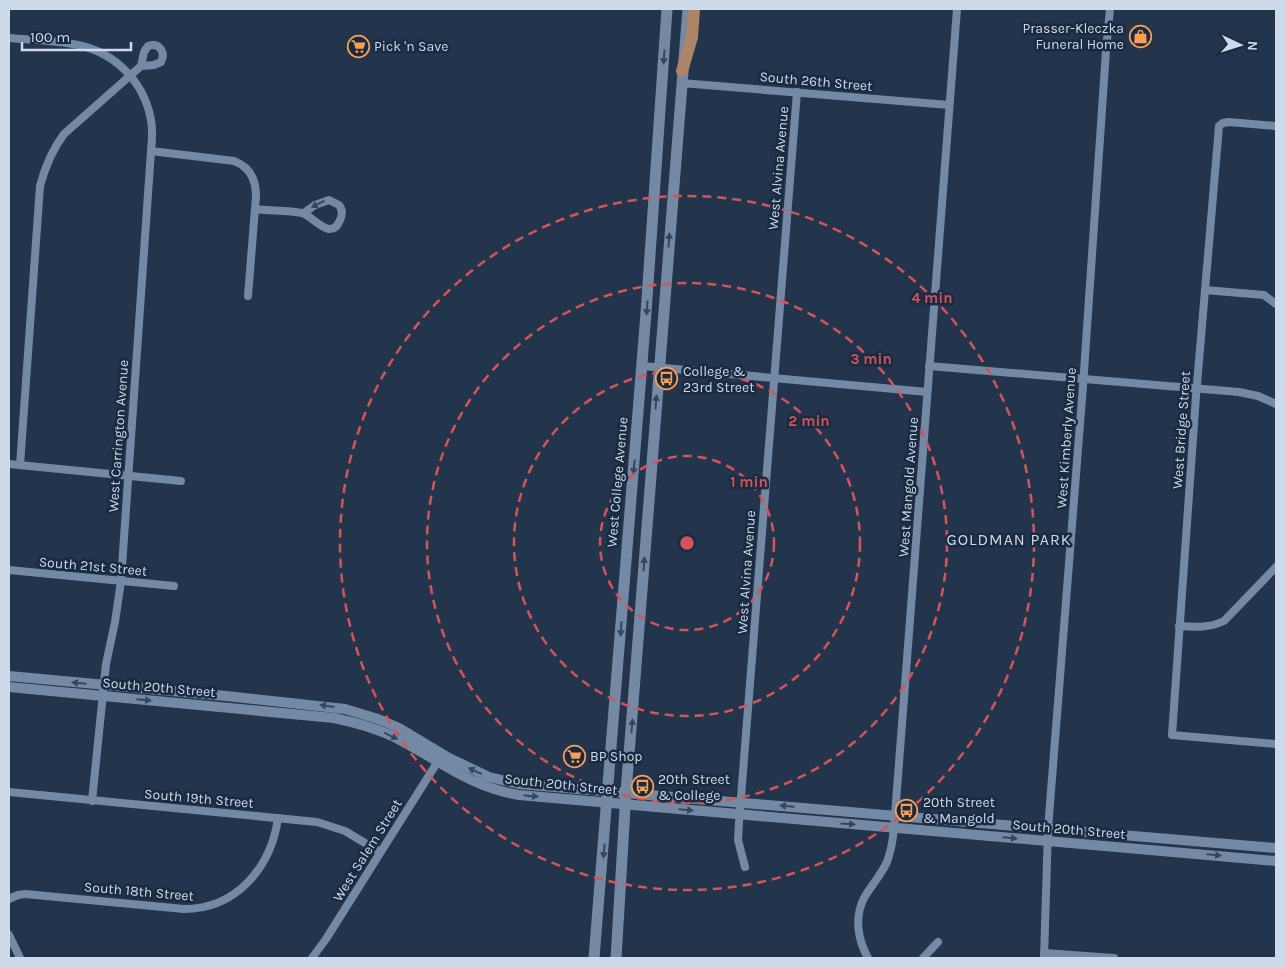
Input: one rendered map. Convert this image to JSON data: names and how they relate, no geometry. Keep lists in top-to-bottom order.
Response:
{
  "streets": {
    "main road": ["West College Avenue"],
    "street": [
      "South 26th Street",
      "West Alvina Avenue",
      "West Bridge Street",
      "West Carrington Avenue",
      "West Kimberly Avenue",
      "West Mangold Avenue",
      "South 21st Street",
      "South 20th Street",
      "South 19th Street",
      "West Salem Street",
      "South 18th Street"
    ]
  },
  "crossings": [
    ["South 26th Street", "West Alvina Avenue"],
    ["South 26th Street", "West Mangold Avenue"],
    ["West Alvina Avenue", "South 20th Street"],
    ["West Carrington Avenue", "South 21st Street"],
    ["West Carrington Avenue", "South 20th Street"],
    ["West Carrington Avenue", "South 19th Street"],
    ["West Kimberly Avenue", "South 20th Street"],
    ["West College Avenue", "South 20th Street"],
    ["West Mangold Avenue", "South 20th Street"],
    ["South 20th Street", "West Salem Street"],
    ["South 19th Street", "West Salem Street"],
    ["South 19th Street", "South 18th Street"]
  ],
  "districts": ["GOLDMAN PARK"],
  "places": {
    "shop": ["Prasser-Kleczka Funeral Home"],
    "supermarket": ["Pick 'n Save", "BP Shop"],
    "bus stop": ["College & 23rd Street", "20th Street & College", "20th Street & Mangold"]
  },
  "scale_bar": "100 m",
  "north": "right",
  "rings": [
    "4 min",
    "3 min",
    "2 min",
    "1 min"
  ]
}
